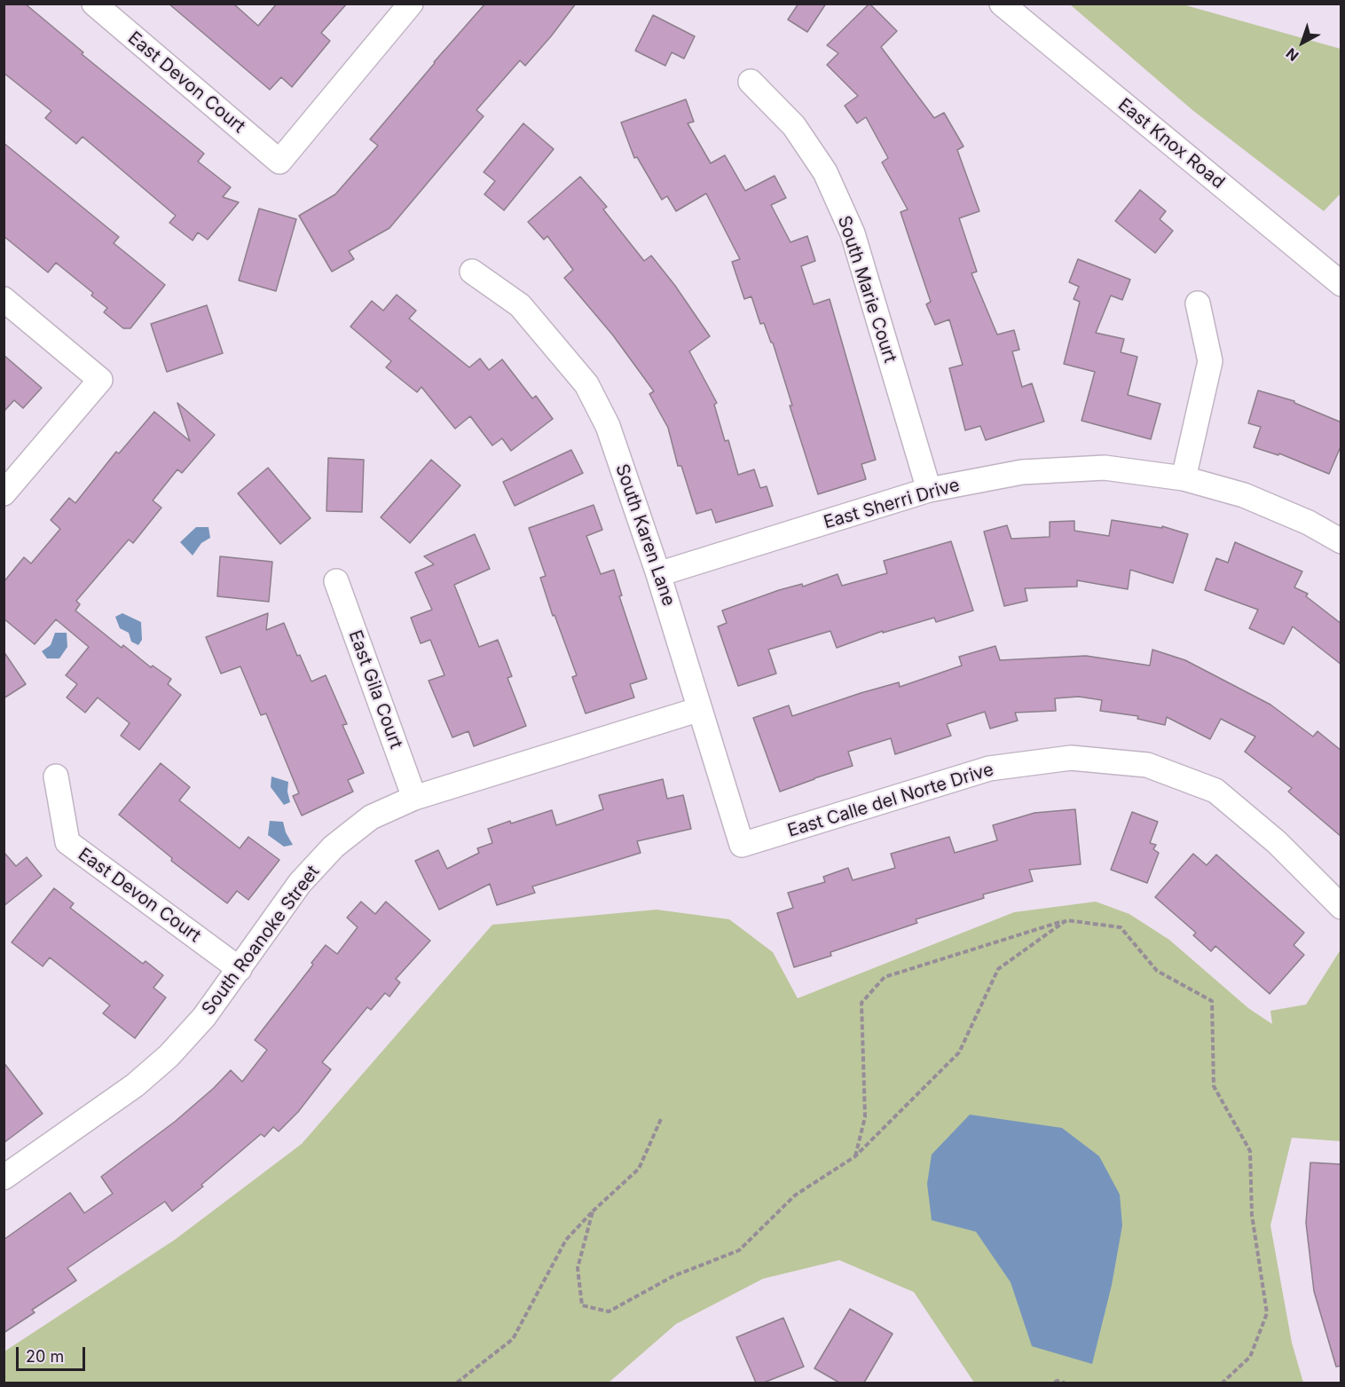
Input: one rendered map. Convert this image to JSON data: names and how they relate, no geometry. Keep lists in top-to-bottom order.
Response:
{
  "streets": {
    "street": [
      "East Devon Court",
      "East Knox Road",
      "South Marie Court",
      "East Sherri Drive",
      "South Karen Lane",
      "East Gila Court",
      "East Calle del Norte Drive",
      "South Roanoke Street"
    ]
  },
  "crossings": [
    ["East Devon Court", "South Roanoke Street"],
    ["South Marie Court", "East Sherri Drive"],
    ["East Sherri Drive", "South Karen Lane"],
    ["South Karen Lane", "East Calle del Norte Drive"],
    ["South Karen Lane", "South Roanoke Street"],
    ["East Gila Court", "South Roanoke Street"]
  ],
  "scale_bar": "20 m",
  "north": "bottom left"
}
